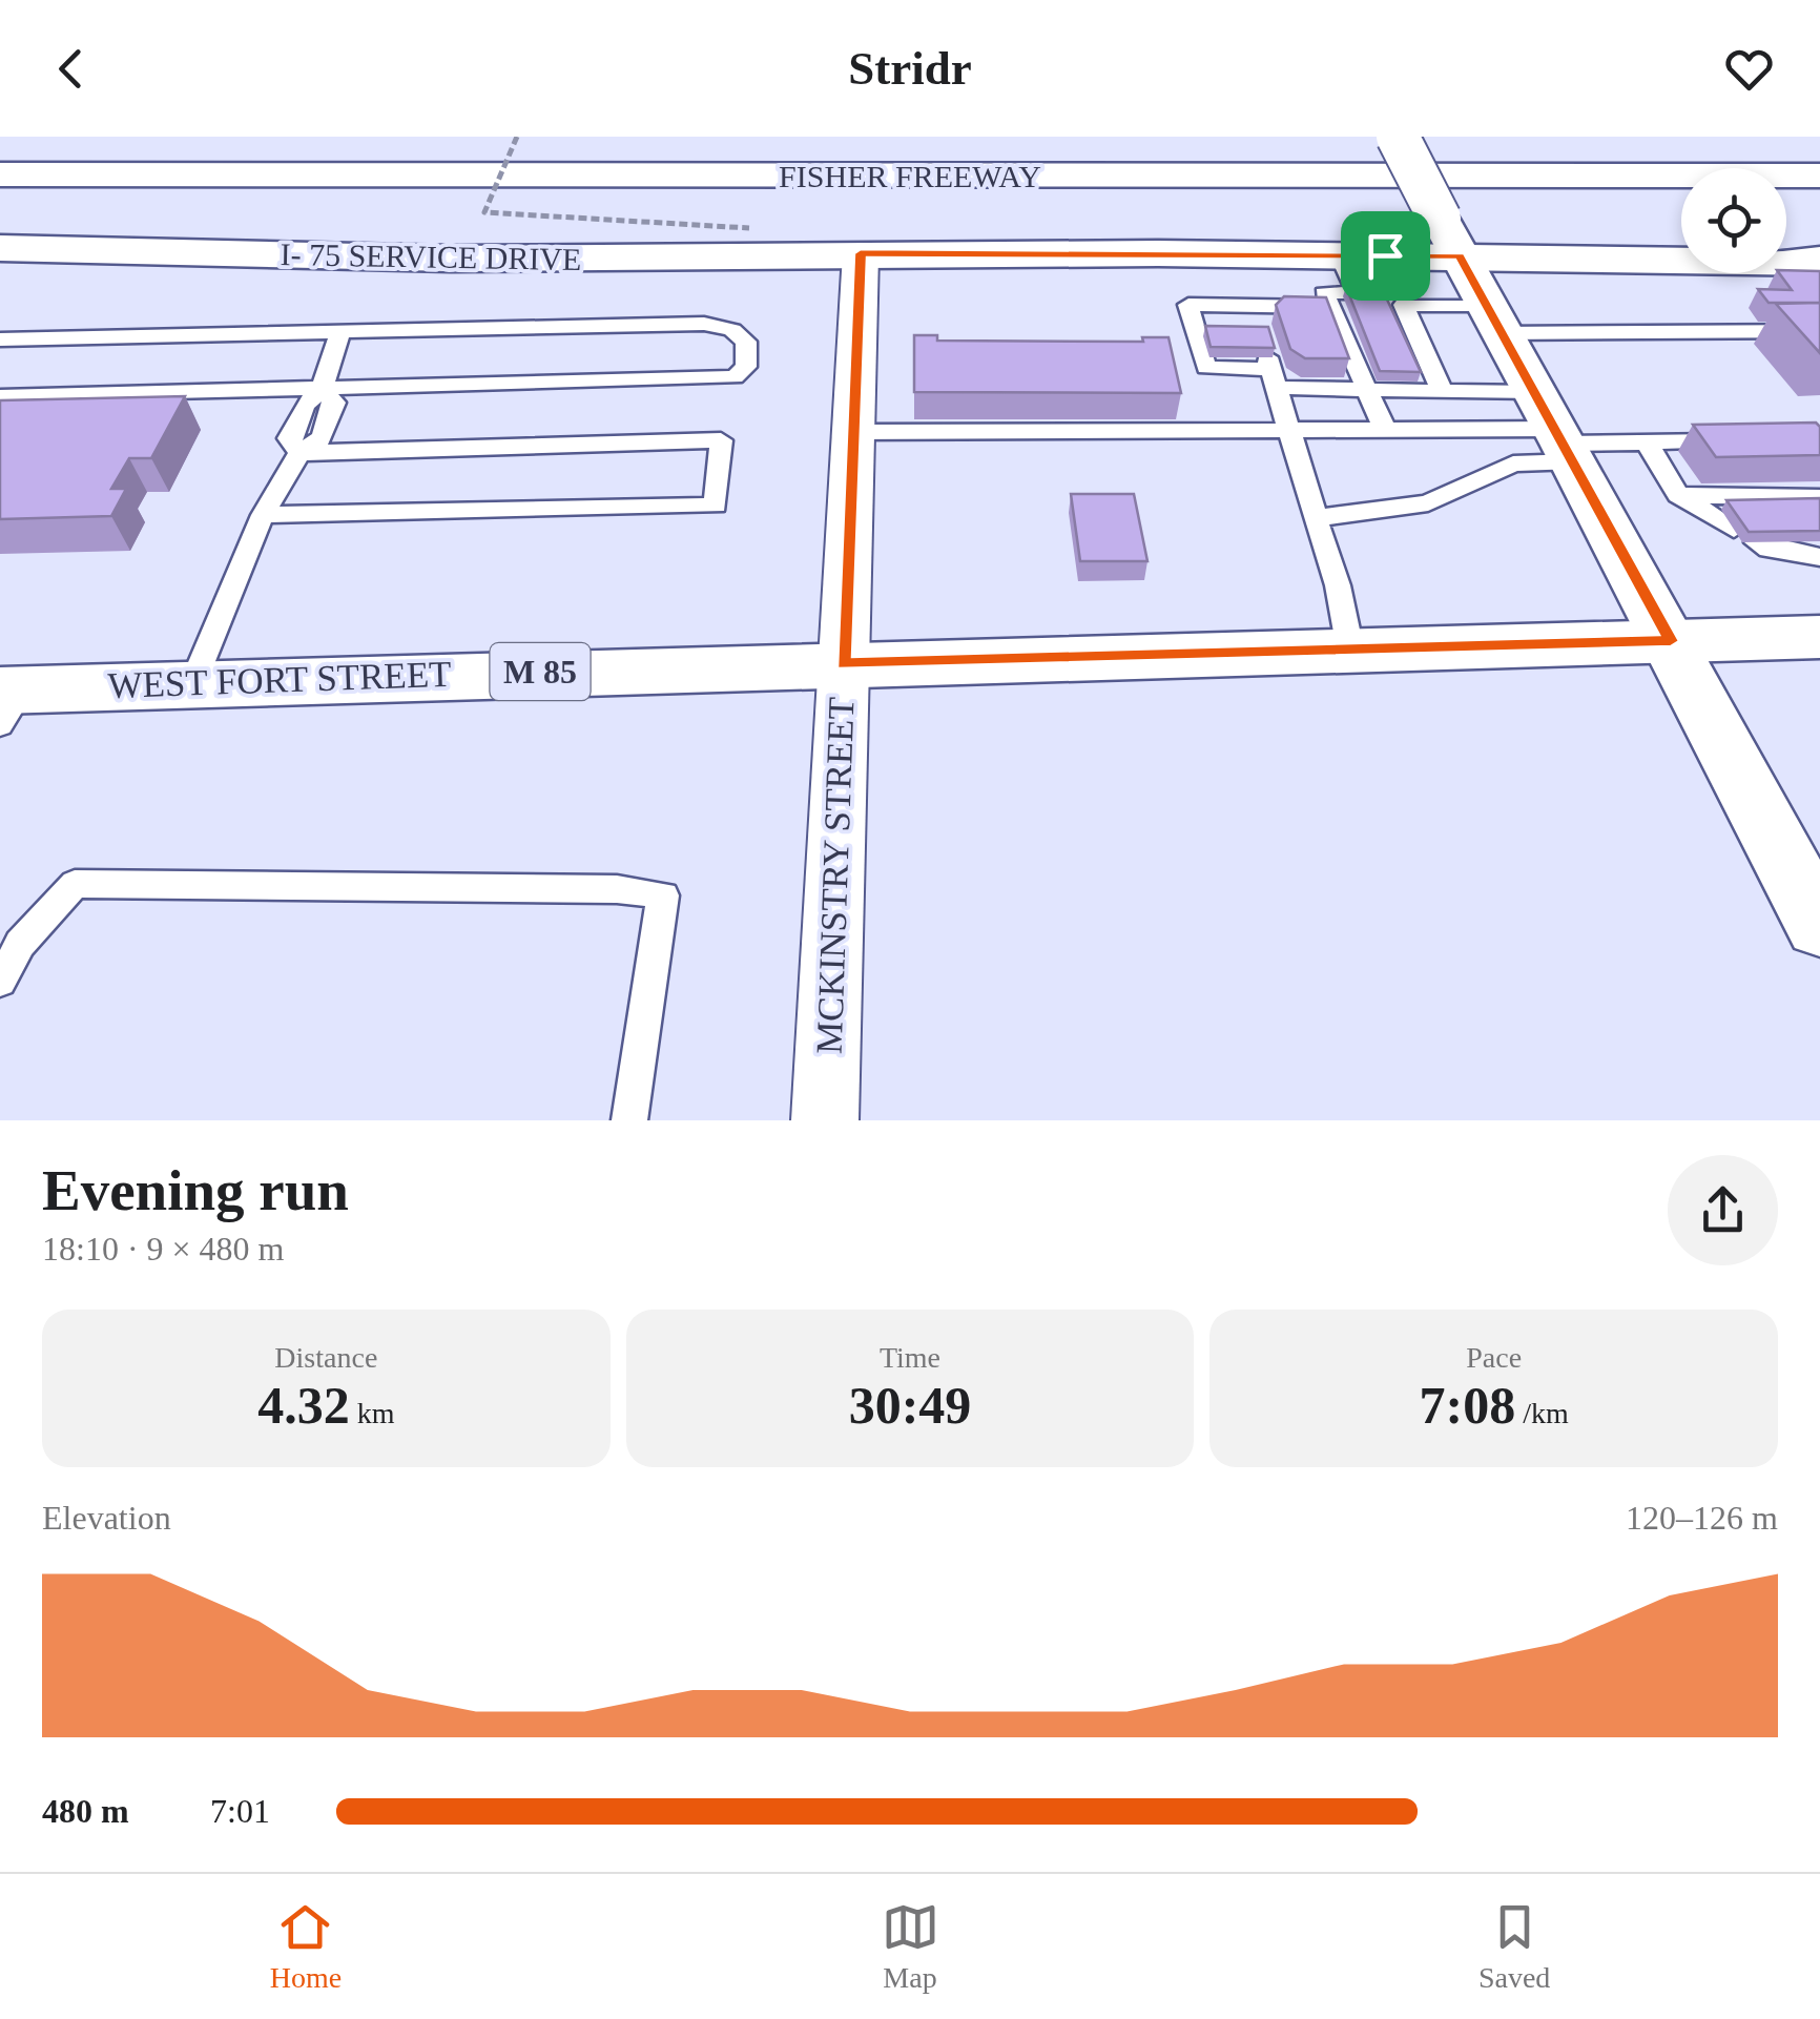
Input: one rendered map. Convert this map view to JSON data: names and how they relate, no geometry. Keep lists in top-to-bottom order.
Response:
{
  "streets": {
    "main road": [
      "FISHER FREEWAY",
      "I- 75 SERVICE DRIVE",
      "M 85",
      "WEST FORT STREET"
    ],
    "street": ["MCKINSTRY STREET"]
  },
  "crossings": [
    ["I- 75 SERVICE DRIVE", "MCKINSTRY STREET"],
    ["WEST FORT STREET", "MCKINSTRY STREET"]
  ],
  "page": {
    "header": "Stridr",
    "heading": ["Evening run", "18:10 · 9 × 480 m"],
    "stats": [
      ["Distance", "4.32 km"],
      ["Time", "30:49"],
      ["Pace", "7:08 /km"]
    ],
    "chart": ["Elevation", "120–126 m"],
    "list": [
      {
        "name": "480 m",
        "note": "7:01"
      }
    ],
    "tabs": ["Home", "Map", "Saved"]
  }
}
